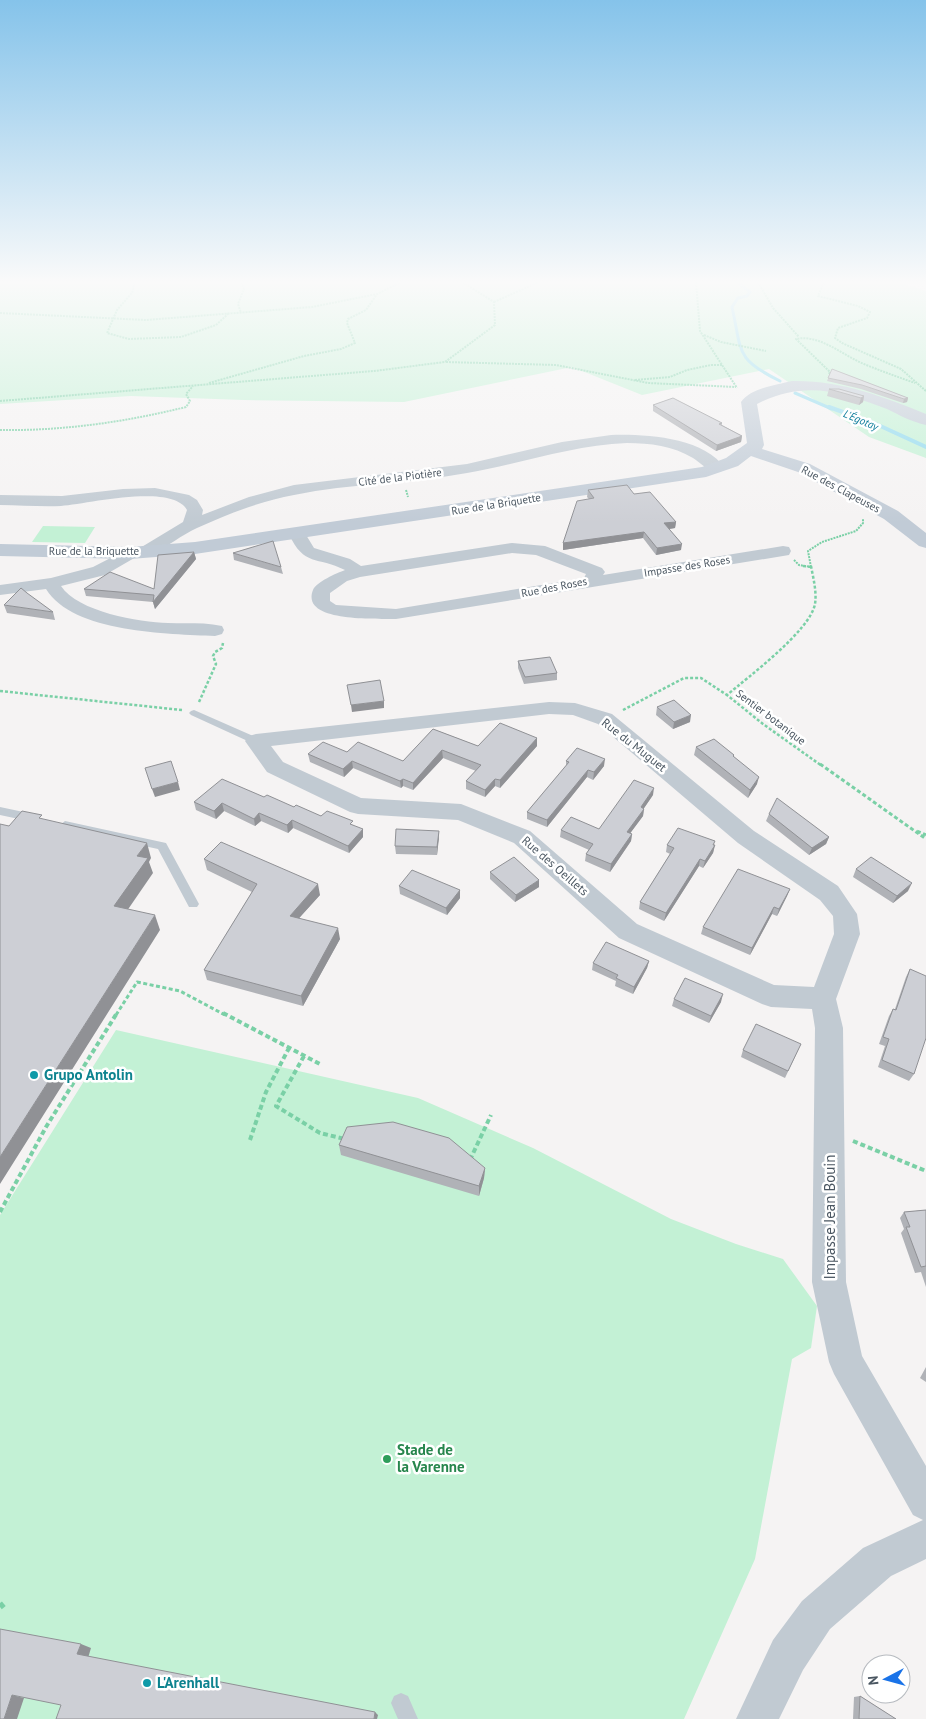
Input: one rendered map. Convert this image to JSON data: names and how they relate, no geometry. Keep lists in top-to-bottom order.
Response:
{
  "streets": {
    "main road": ["Rue des Clapeuses", "Rue de la Briquette"],
    "street": [
      "Cité de la Piotière",
      "Impasse des Roses",
      "Rue des Roses",
      "Rue du Muguet",
      "Rue des Oeillets",
      "Impasse Jean Bouin"
    ],
    "path": ["Sentier botanique"]
  },
  "crossings": [
    ["Cité de la Piotière", "Rue de la Briquette"],
    ["Rue des Clapeuses", "Rue de la Briquette"],
    ["Impasse des Roses", "Rue des Roses"],
    ["Rue du Muguet", "Rue des Oeillets"],
    ["Rue du Muguet", "Impasse Jean Bouin"],
    ["Rue des Oeillets", "Impasse Jean Bouin"]
  ],
  "water": ["L'Égotay"],
  "places": ["Grupo Antolin", "Stade de la Varenne", "L'Arenhall"],
  "north": "left"
}
